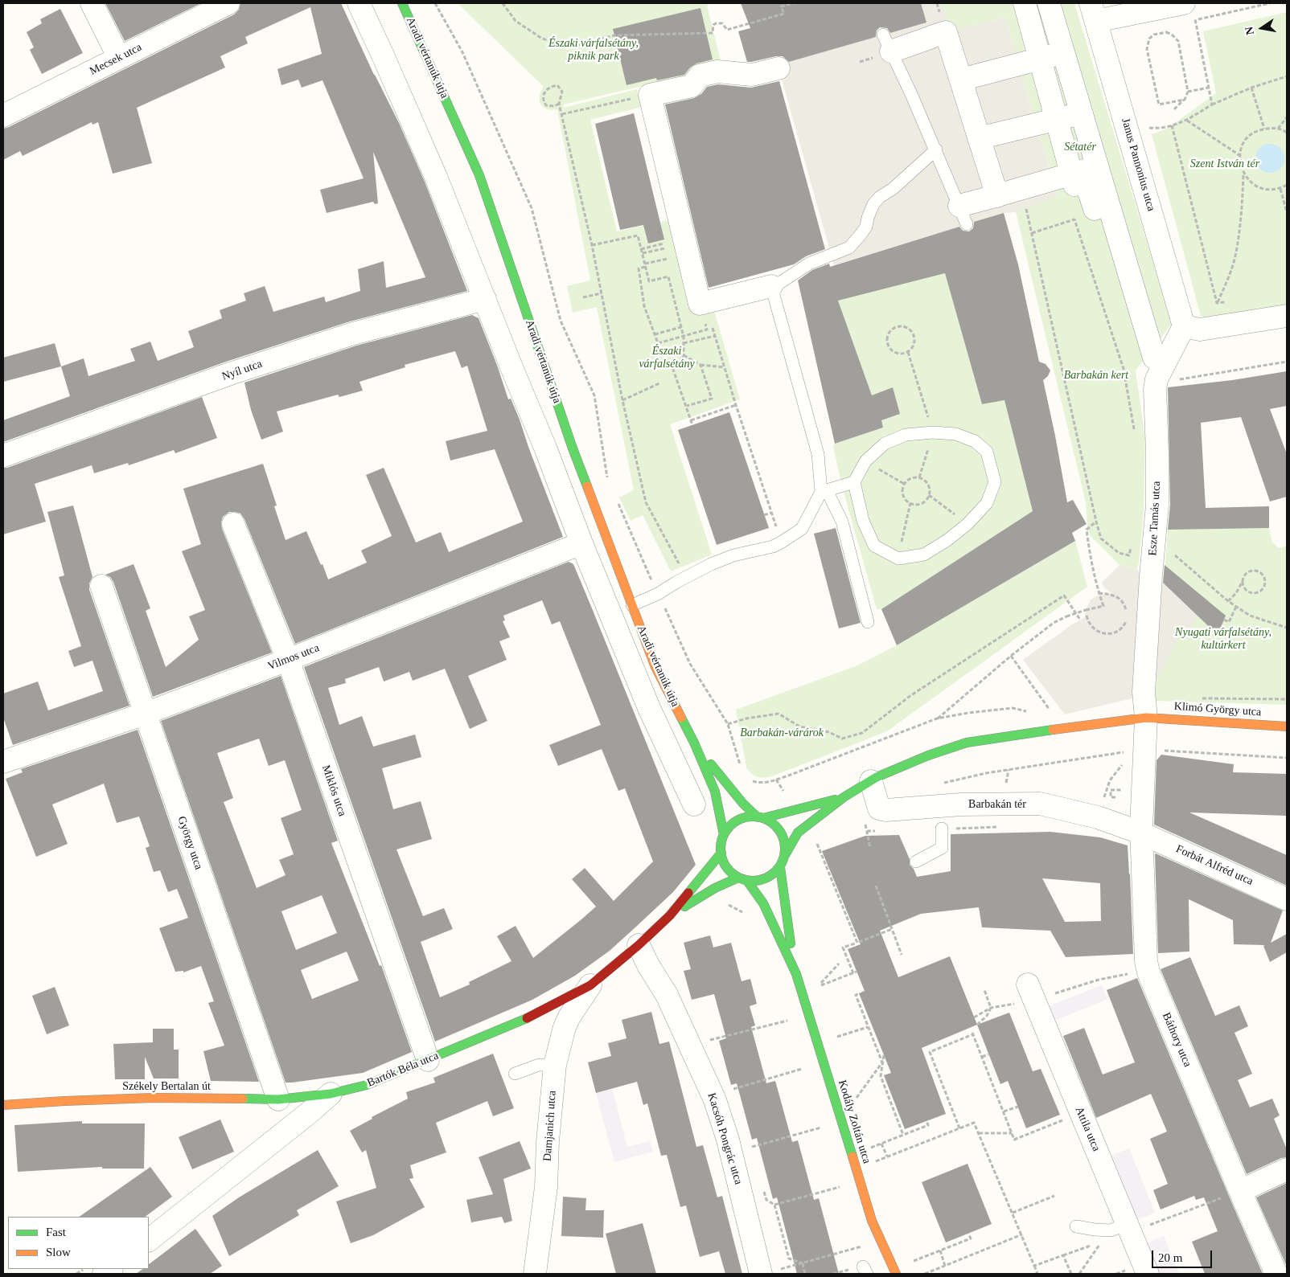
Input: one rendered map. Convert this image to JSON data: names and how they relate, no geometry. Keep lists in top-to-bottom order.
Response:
{
  "streets": {
    "street": [
      "Aradi vértanúk útja",
      "Mecsek utca",
      "Janus Pannonius utca",
      "Nyíl utca",
      "Esze Tamás utca",
      "Vilmos utca",
      "Klimó György utca",
      "Miklós utca",
      "Barbakán tér",
      "György utca",
      "Forbát Alfréd utca",
      "Báthory utca",
      "Bartók Béla utca",
      "Székely Bertalan út",
      "Kodály Zoltán utca",
      "Damjanich utca",
      "Attila utca",
      "Kacsóh Pongrác utca"
    ]
  },
  "crossings": [
    ["Aradi vértanúk útja", "Nyíl utca"],
    ["Aradi vértanúk útja", "Vilmos utca"],
    ["Aradi vértanúk útja", "Bartók Béla utca"],
    ["Aradi vértanúk útja", "Kodály Zoltán utca"],
    ["Janus Pannonius utca", "Esze Tamás utca"],
    ["Esze Tamás utca", "Klimó György utca"],
    ["Esze Tamás utca", "Báthory utca"],
    ["Vilmos utca", "Miklós utca"],
    ["Vilmos utca", "György utca"],
    ["Miklós utca", "Bartók Béla utca"],
    ["Barbakán tér", "Forbát Alfréd utca"],
    ["Barbakán tér", "Báthory utca"],
    ["György utca", "Székely Bertalan út"],
    ["Forbát Alfréd utca", "Báthory utca"],
    ["Bartók Béla utca", "Székely Bertalan út"],
    ["Bartók Béla utca", "Kodály Zoltán utca"],
    ["Bartók Béla utca", "Damjanich utca"],
    ["Bartók Béla utca", "Kacsóh Pongrác utca"]
  ],
  "parks": [
    "Északi várfalsétány, piknik park",
    "Sétatér",
    "Szent István tér",
    "Északi várfalsétány",
    "Barbakán kert",
    "Nyugati várfalsétány, kultúrkert",
    "Barbakán-várárok"
  ],
  "legend": ["Fast", "Slow"],
  "scale_bar": "20 m",
  "north": "left"
}
